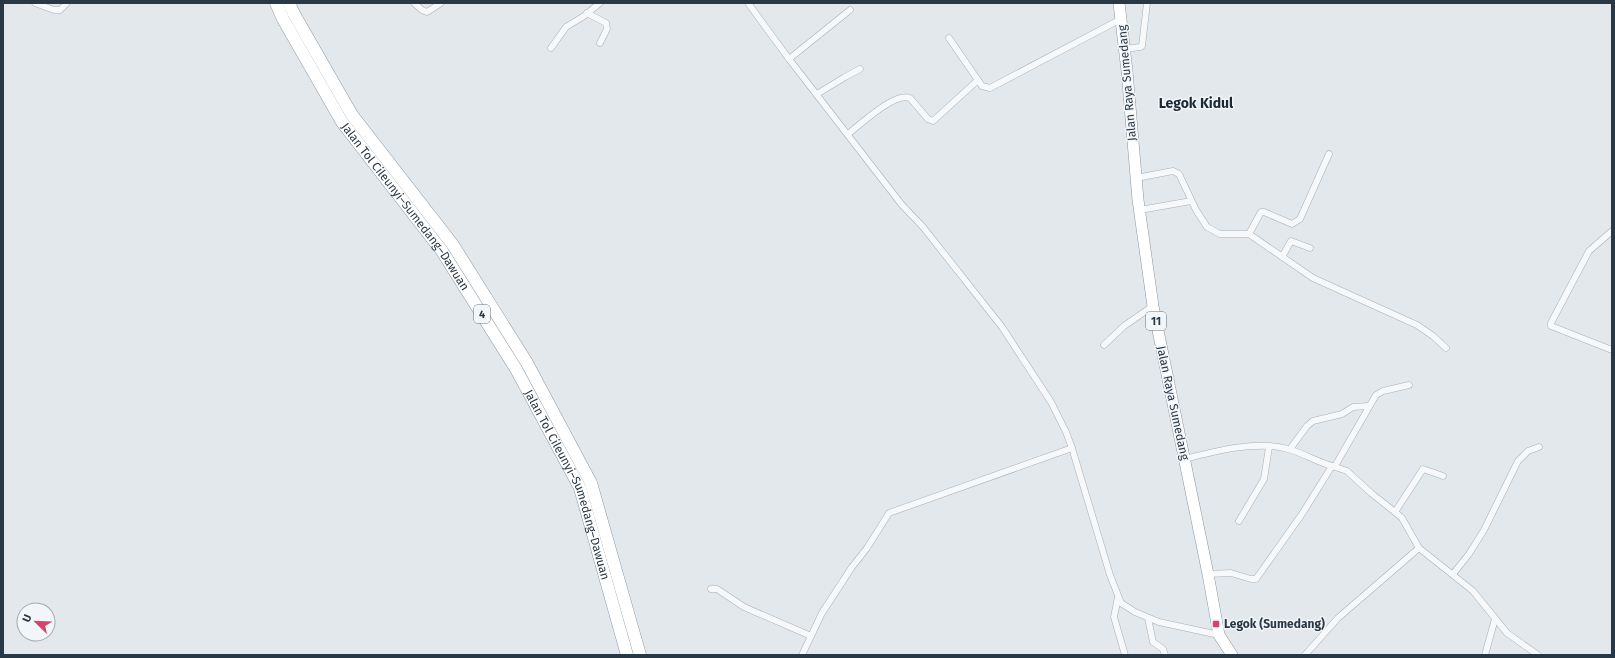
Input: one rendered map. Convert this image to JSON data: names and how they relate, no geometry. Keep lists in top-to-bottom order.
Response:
{
  "streets": {
    "highway": [
      "Jalan Raya Sumedang",
      "Jalan Tol Cileunyi–Sumedang–Dawuan",
      "4",
      "11"
    ]
  },
  "districts": ["Legok Kidul"],
  "places": {
    "transit": ["Legok (Sumedang)"]
  },
  "north": "top left"
}
